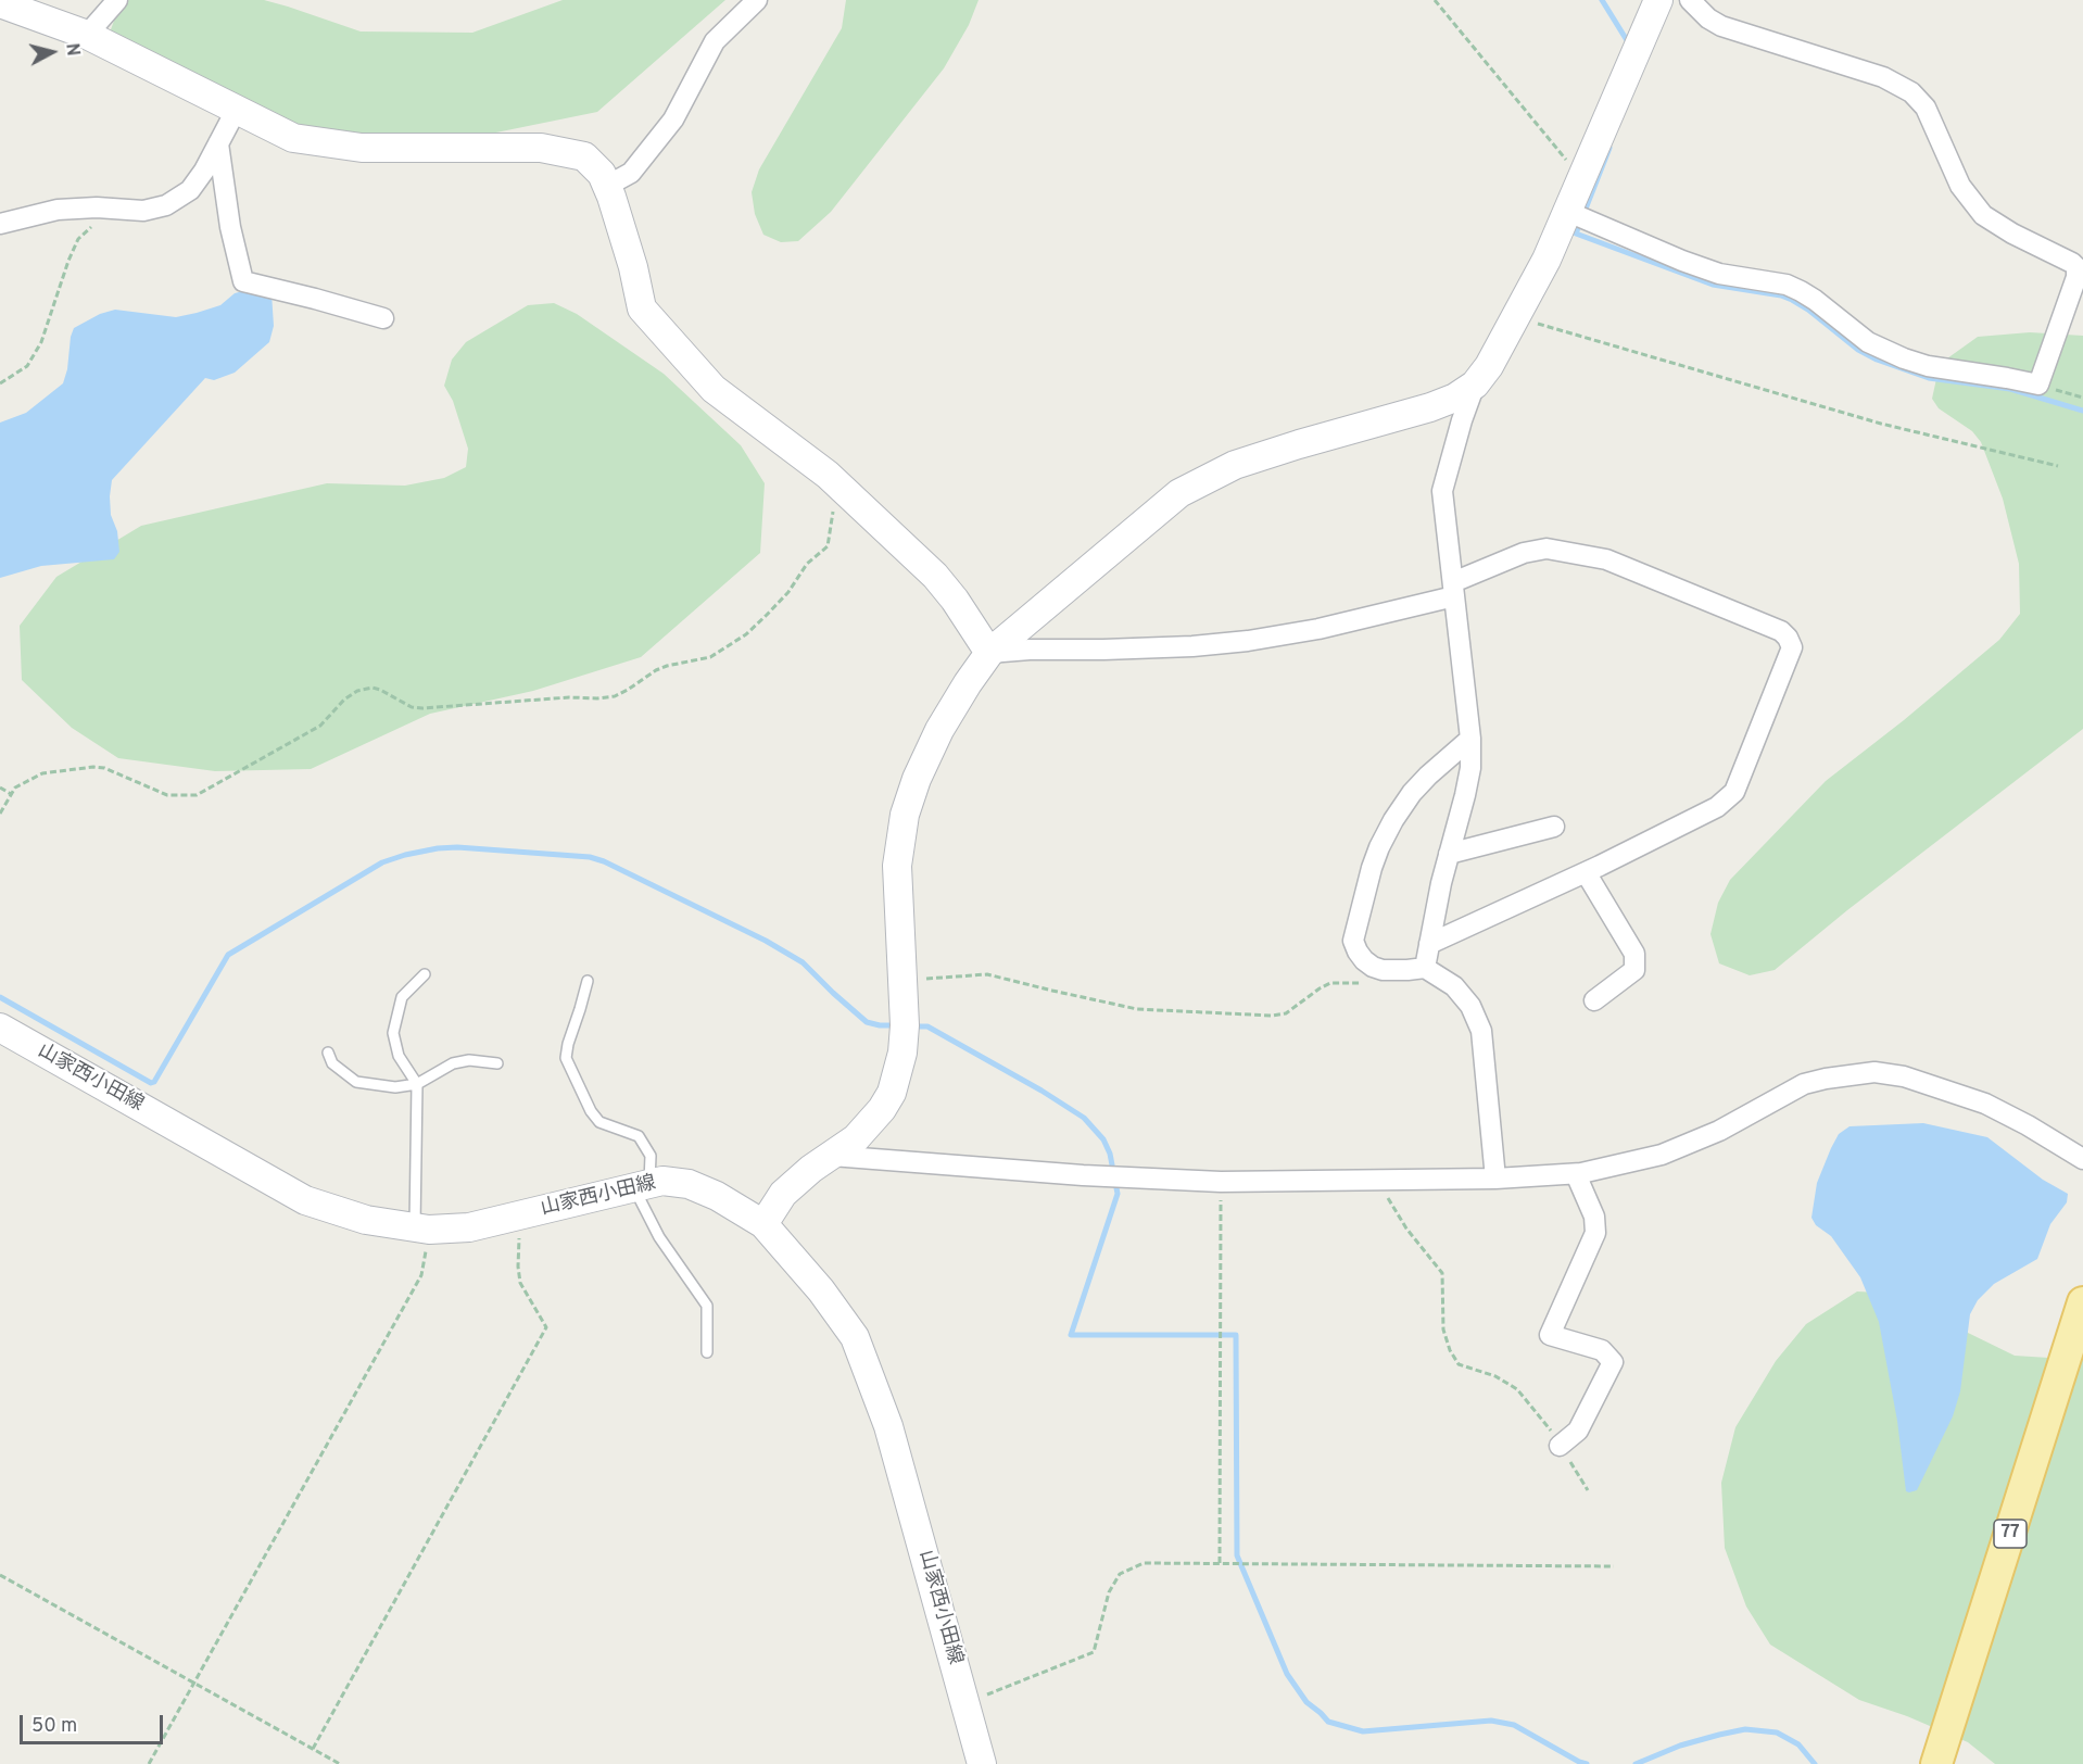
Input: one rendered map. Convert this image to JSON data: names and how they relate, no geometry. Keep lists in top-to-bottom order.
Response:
{
  "streets": {
    "main road": ["77"],
    "street": ["山家西小田線"]
  },
  "scale_bar": "50 m",
  "north": "right"
}
